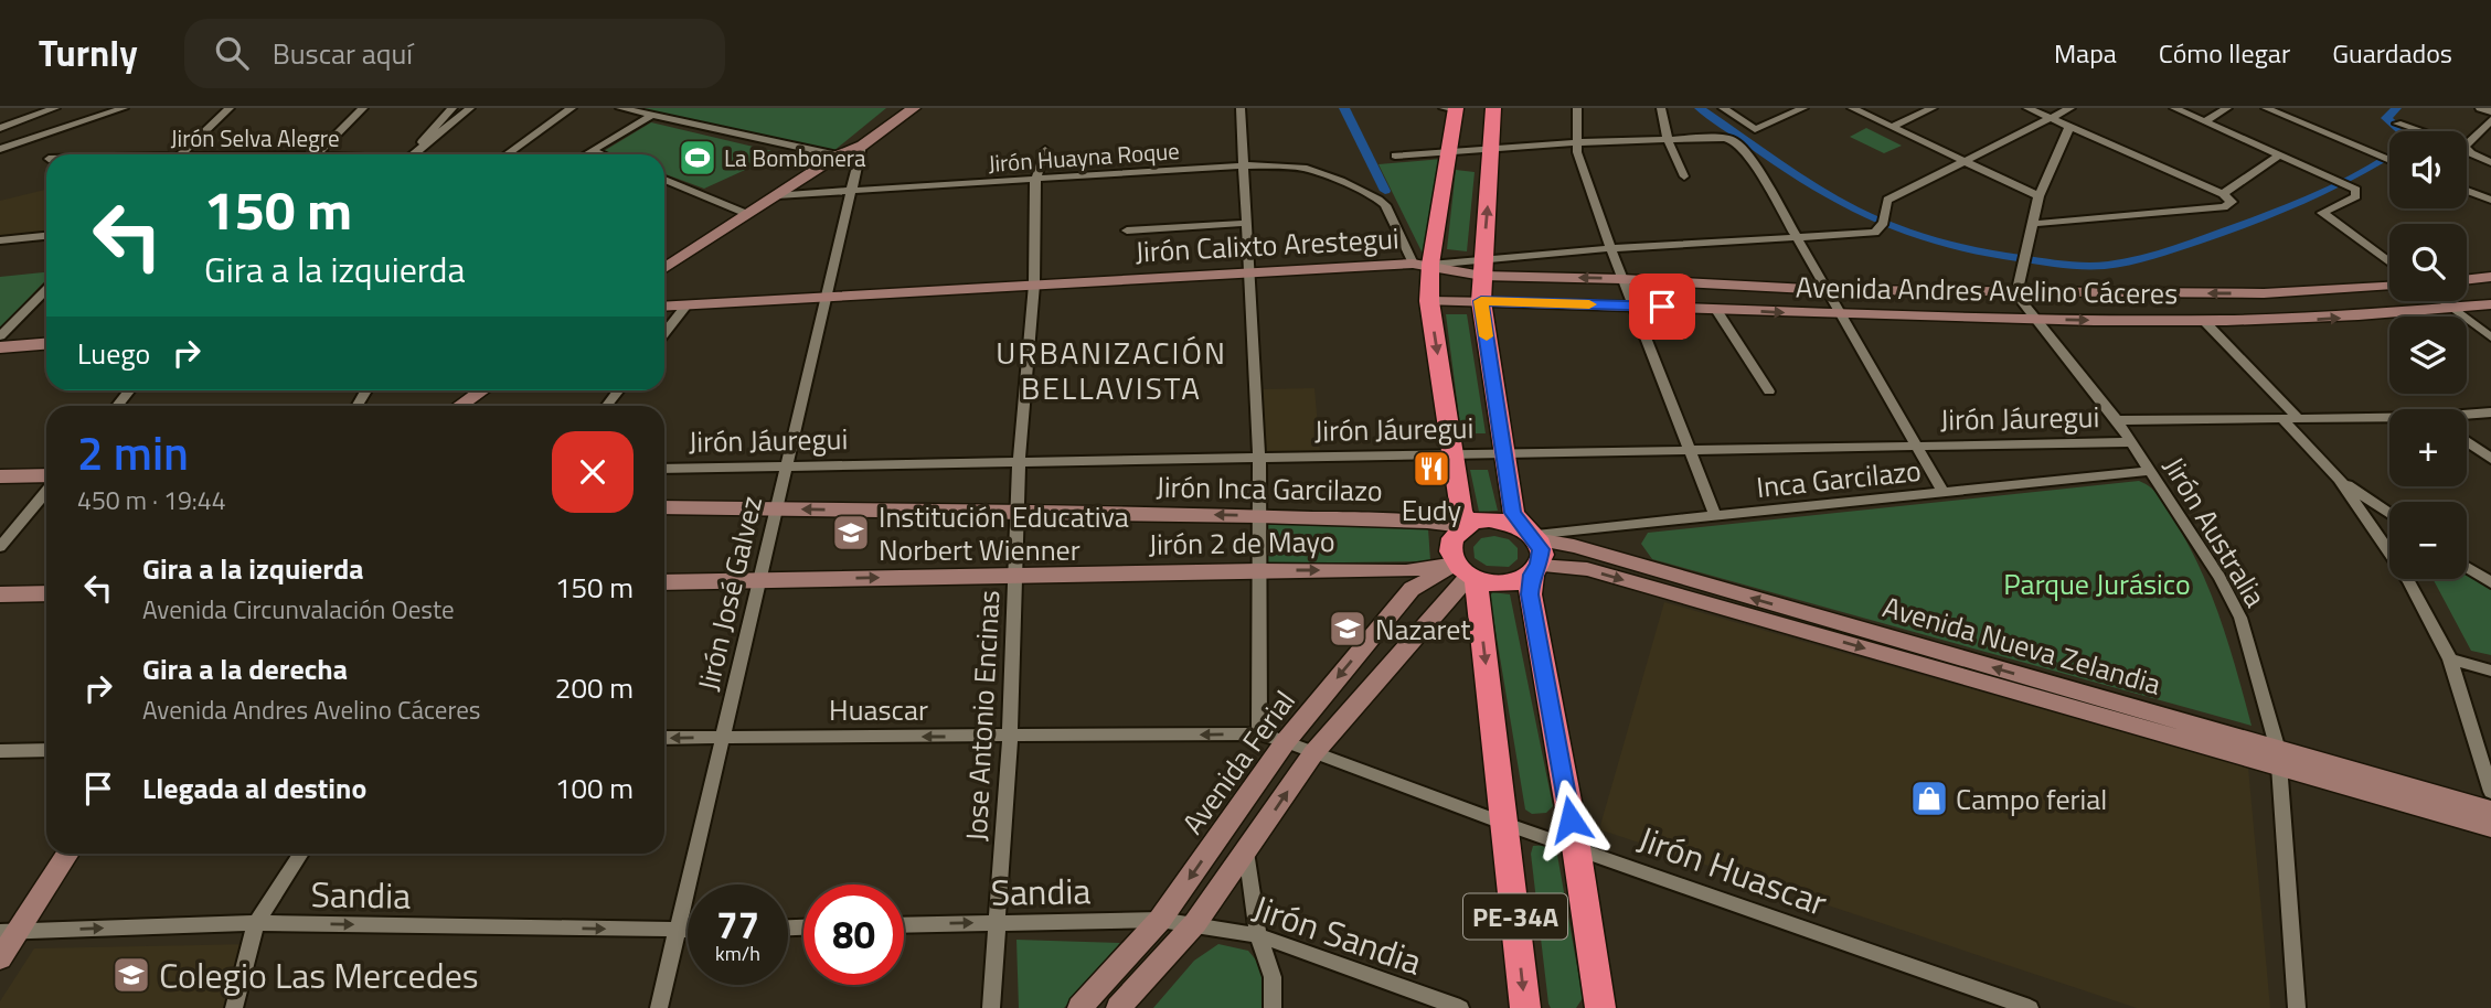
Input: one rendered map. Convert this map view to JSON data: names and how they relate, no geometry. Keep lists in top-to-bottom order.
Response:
{
  "streets": {
    "highway": ["PE-34A"],
    "street": [
      "Jirón Huayna Roque",
      "Jirón Calixto Arestegui",
      "Avenida Andres Avelino Cáceres",
      "Jirón Jáuregui",
      "Inca Garcilazo",
      "Jirón Inca Garcilazo",
      "Jirón Australia",
      "Jirón 2 de Mayo",
      "Jirón José Galvez",
      "Avenida Nueva Zelandia",
      "Huascar",
      "Jose Antonio Encinas",
      "Avenida Ferial",
      "Jirón Huascar",
      "Sandia",
      "Jirón Sandia"
    ]
  },
  "crossings": [
    ["Jirón Huayna Roque", "Jirón José Galvez"],
    ["Jirón Huayna Roque", "Jose Antonio Encinas"],
    ["Jirón Calixto Arestegui", "Avenida Andres Avelino Cáceres"],
    ["Jirón Calixto Arestegui", "Jirón José Galvez"],
    ["Jirón Calixto Arestegui", "Jose Antonio Encinas"],
    ["Avenida Andres Avelino Cáceres", "Jirón Australia"],
    ["Jirón Jáuregui", "Jirón Australia"],
    ["Jirón Jáuregui", "Jirón José Galvez"],
    ["Jirón Jáuregui", "Jose Antonio Encinas"],
    ["Inca Garcilazo", "Jirón Inca Garcilazo"],
    ["Inca Garcilazo", "Jirón Australia"],
    ["Inca Garcilazo", "Jirón 2 de Mayo"],
    ["Inca Garcilazo", "Avenida Nueva Zelandia"],
    ["Inca Garcilazo", "Avenida Ferial"],
    ["Inca Garcilazo", "PE-34A"],
    ["Jirón Inca Garcilazo", "Jirón 2 de Mayo"],
    ["Jirón Inca Garcilazo", "Jirón José Galvez"],
    ["Jirón Inca Garcilazo", "Avenida Nueva Zelandia"],
    ["Jirón Inca Garcilazo", "Jose Antonio Encinas"],
    ["Jirón Inca Garcilazo", "Avenida Ferial"],
    ["Jirón Inca Garcilazo", "PE-34A"],
    ["Jirón Australia", "Avenida Nueva Zelandia"],
    ["Jirón 2 de Mayo", "Jirón José Galvez"],
    ["Jirón 2 de Mayo", "Avenida Nueva Zelandia"],
    ["Jirón 2 de Mayo", "Jose Antonio Encinas"],
    ["Jirón 2 de Mayo", "Avenida Ferial"],
    ["Jirón 2 de Mayo", "PE-34A"],
    ["Jirón José Galvez", "Huascar"],
    ["Jirón José Galvez", "Sandia"],
    ["Avenida Nueva Zelandia", "Avenida Ferial"],
    ["Avenida Nueva Zelandia", "PE-34A"],
    ["Huascar", "Jose Antonio Encinas"],
    ["Huascar", "Avenida Ferial"],
    ["Huascar", "Jirón Huascar"],
    ["Jose Antonio Encinas", "Sandia"],
    ["Avenida Ferial", "Jirón Huascar"],
    ["Avenida Ferial", "Sandia"],
    ["Avenida Ferial", "PE-34A"],
    ["Avenida Ferial", "Jirón Sandia"],
    ["Jirón Huascar", "PE-34A"],
    ["Sandia", "Jirón Sandia"]
  ],
  "one_way": [
    "Jirón Inca Garcilazo",
    "Jirón 2 de Mayo",
    "Huascar",
    "Sandia"
  ],
  "districts": ["URBANIZACIÓN BELLAVISTA"],
  "parks": ["Parque Jurásico"],
  "places": {
    "sports": ["La Bombonera"],
    "restaurant": ["Eudy"],
    "school or university": ["Institución Educativa Norbert Wienner", "Nazaret", "Colegio Las Mercedes"],
    "shop": ["Campo ferial"]
  },
  "page": {
    "header": "Turnly",
    "search": "Buscar aquí",
    "nav": ["Mapa", "Cómo llegar", "Guardados"],
    "map_buttons": ["+", "−"],
    "turn": ["150 m", "Gira a la izquierda"],
    "then": "Luego",
    "heading": ["2 min", "450 m · 19:44"],
    "list": [
      {
        "name": "Gira a la izquierda",
        "note": "Avenida Circunvalación Oeste",
        "value": "150 m"
      },
      {
        "name": "Gira a la derecha",
        "note": "Avenida Andres Avelino Cáceres",
        "value": "200 m"
      },
      {
        "name": "Llegada al destino",
        "value": "100 m"
      }
    ],
    "speed": "77 km/h",
    "limit": "80"
  }
}
